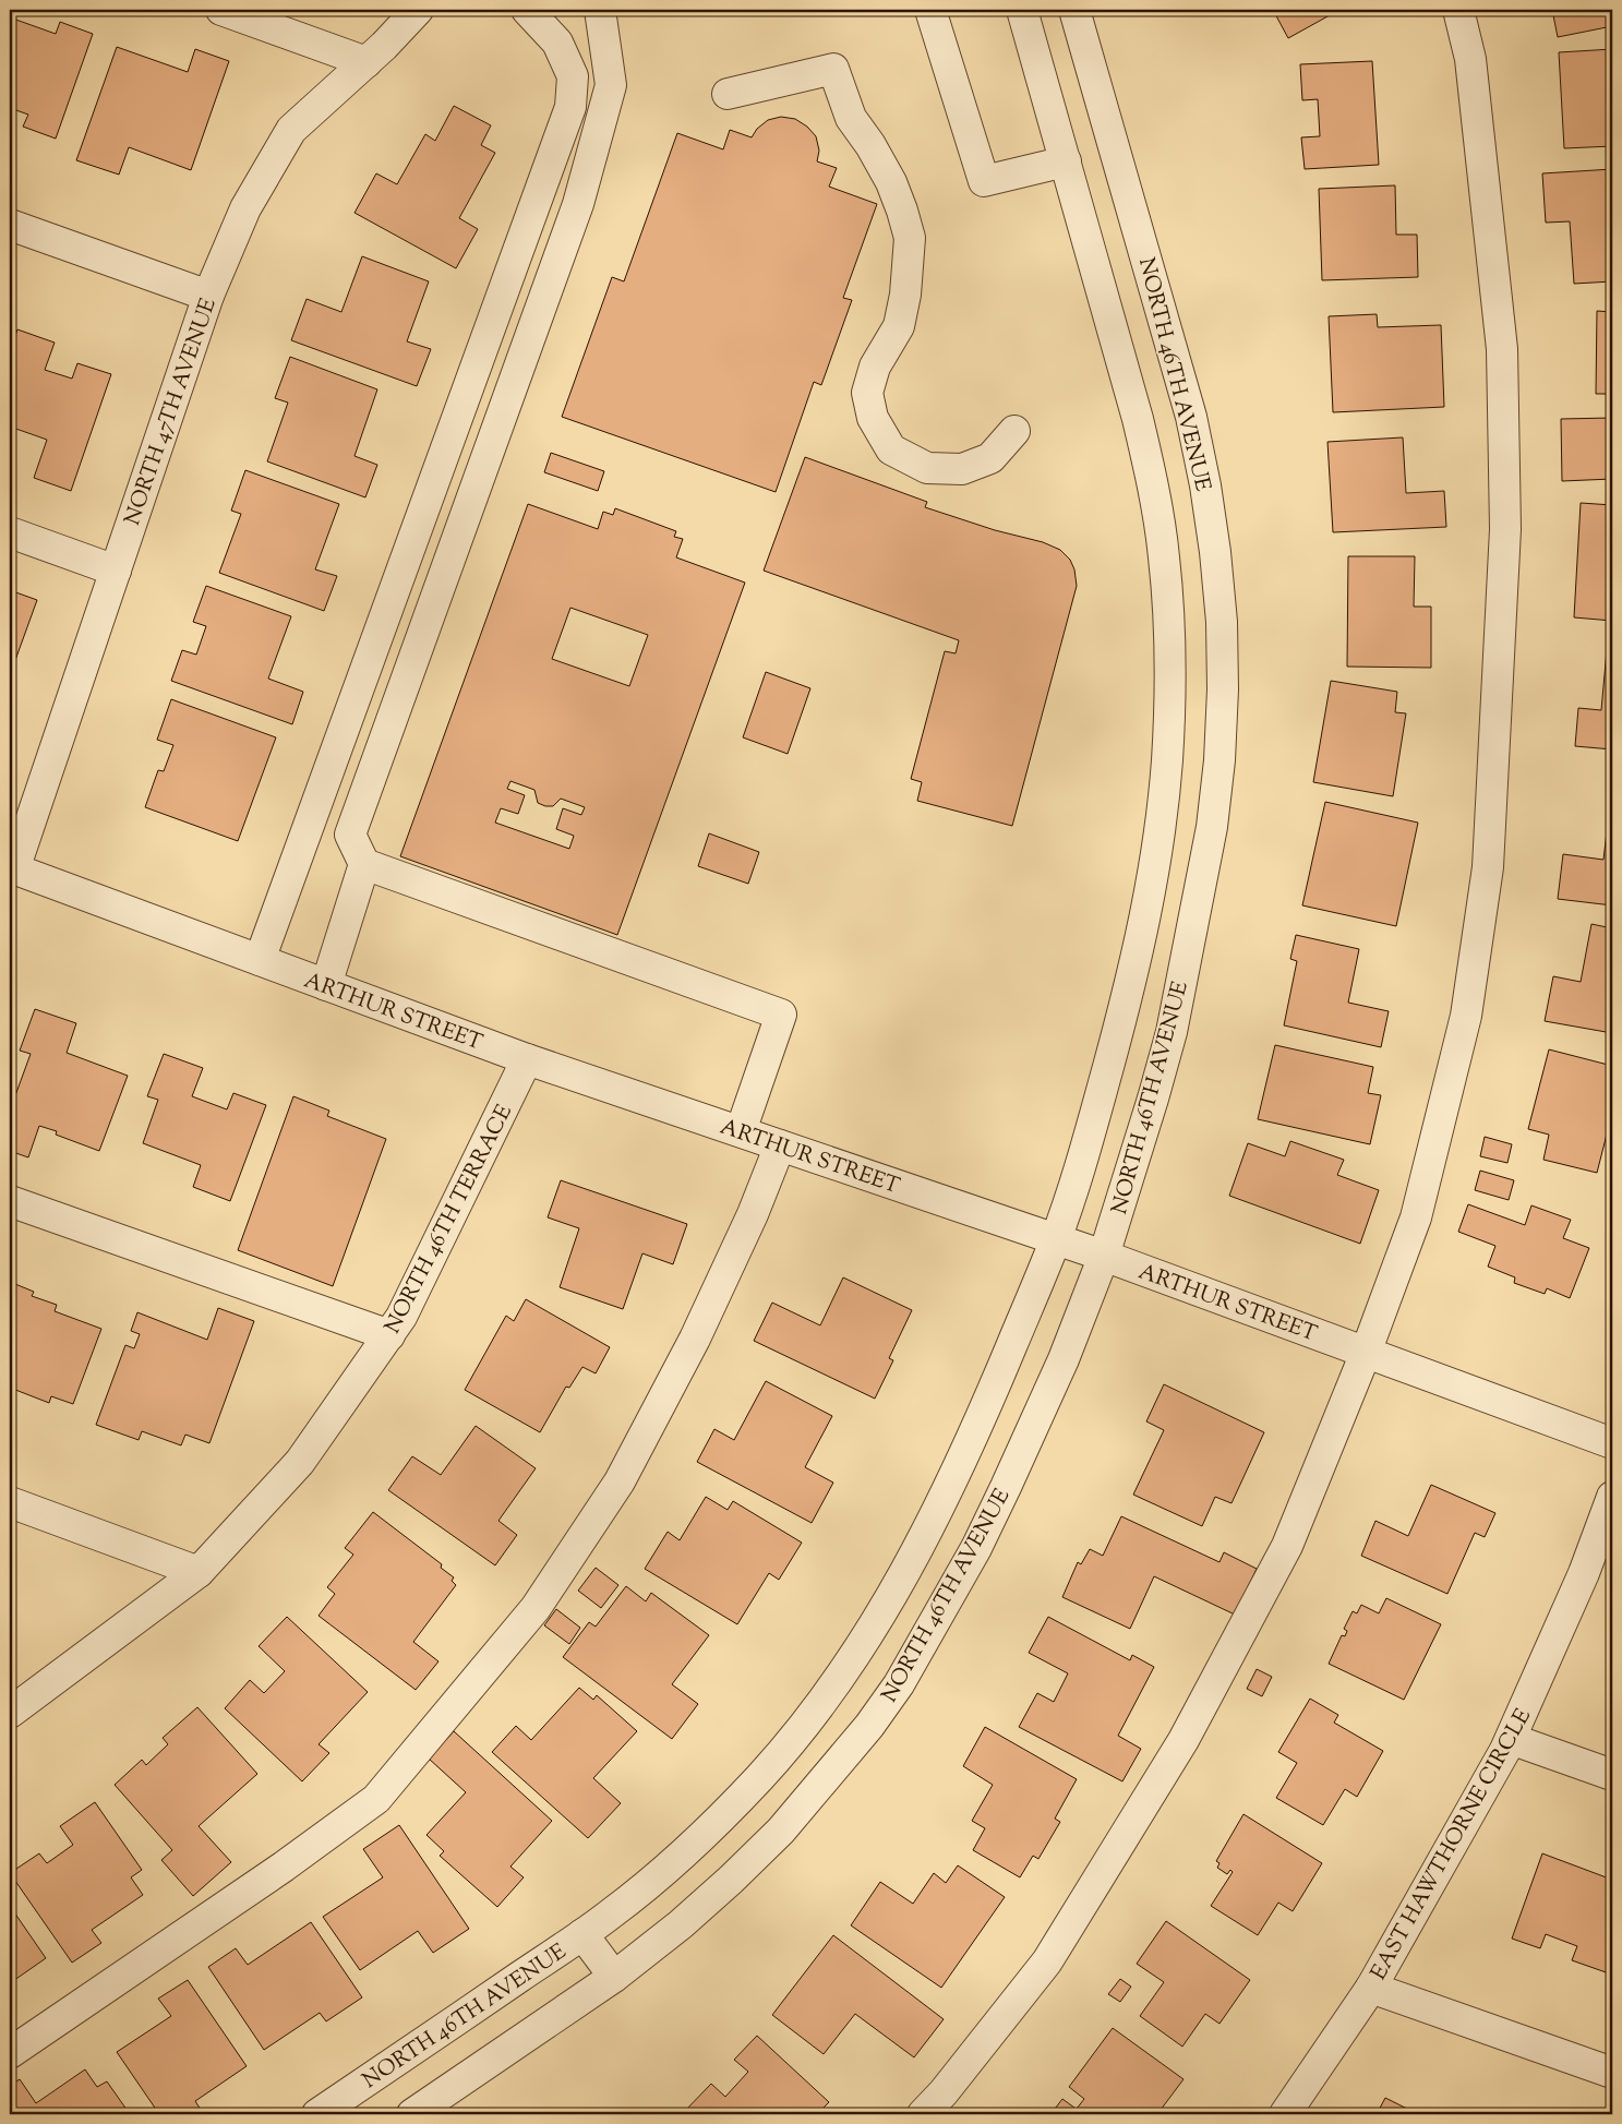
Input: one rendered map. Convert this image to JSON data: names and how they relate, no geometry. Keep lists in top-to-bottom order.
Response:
{
  "streets": {
    "street": [
      "NORTH 46TH AVENUE",
      "NORTH 47TH AVENUE",
      "ARTHUR STREET",
      "NORTH 46TH TERRACE",
      "EAST HAWTHORNE CIRCLE"
    ]
  },
  "crossings": [
    ["NORTH 46TH AVENUE", "ARTHUR STREET"],
    ["NORTH 47TH AVENUE", "ARTHUR STREET"],
    ["ARTHUR STREET", "NORTH 46TH TERRACE"]
  ]
}
